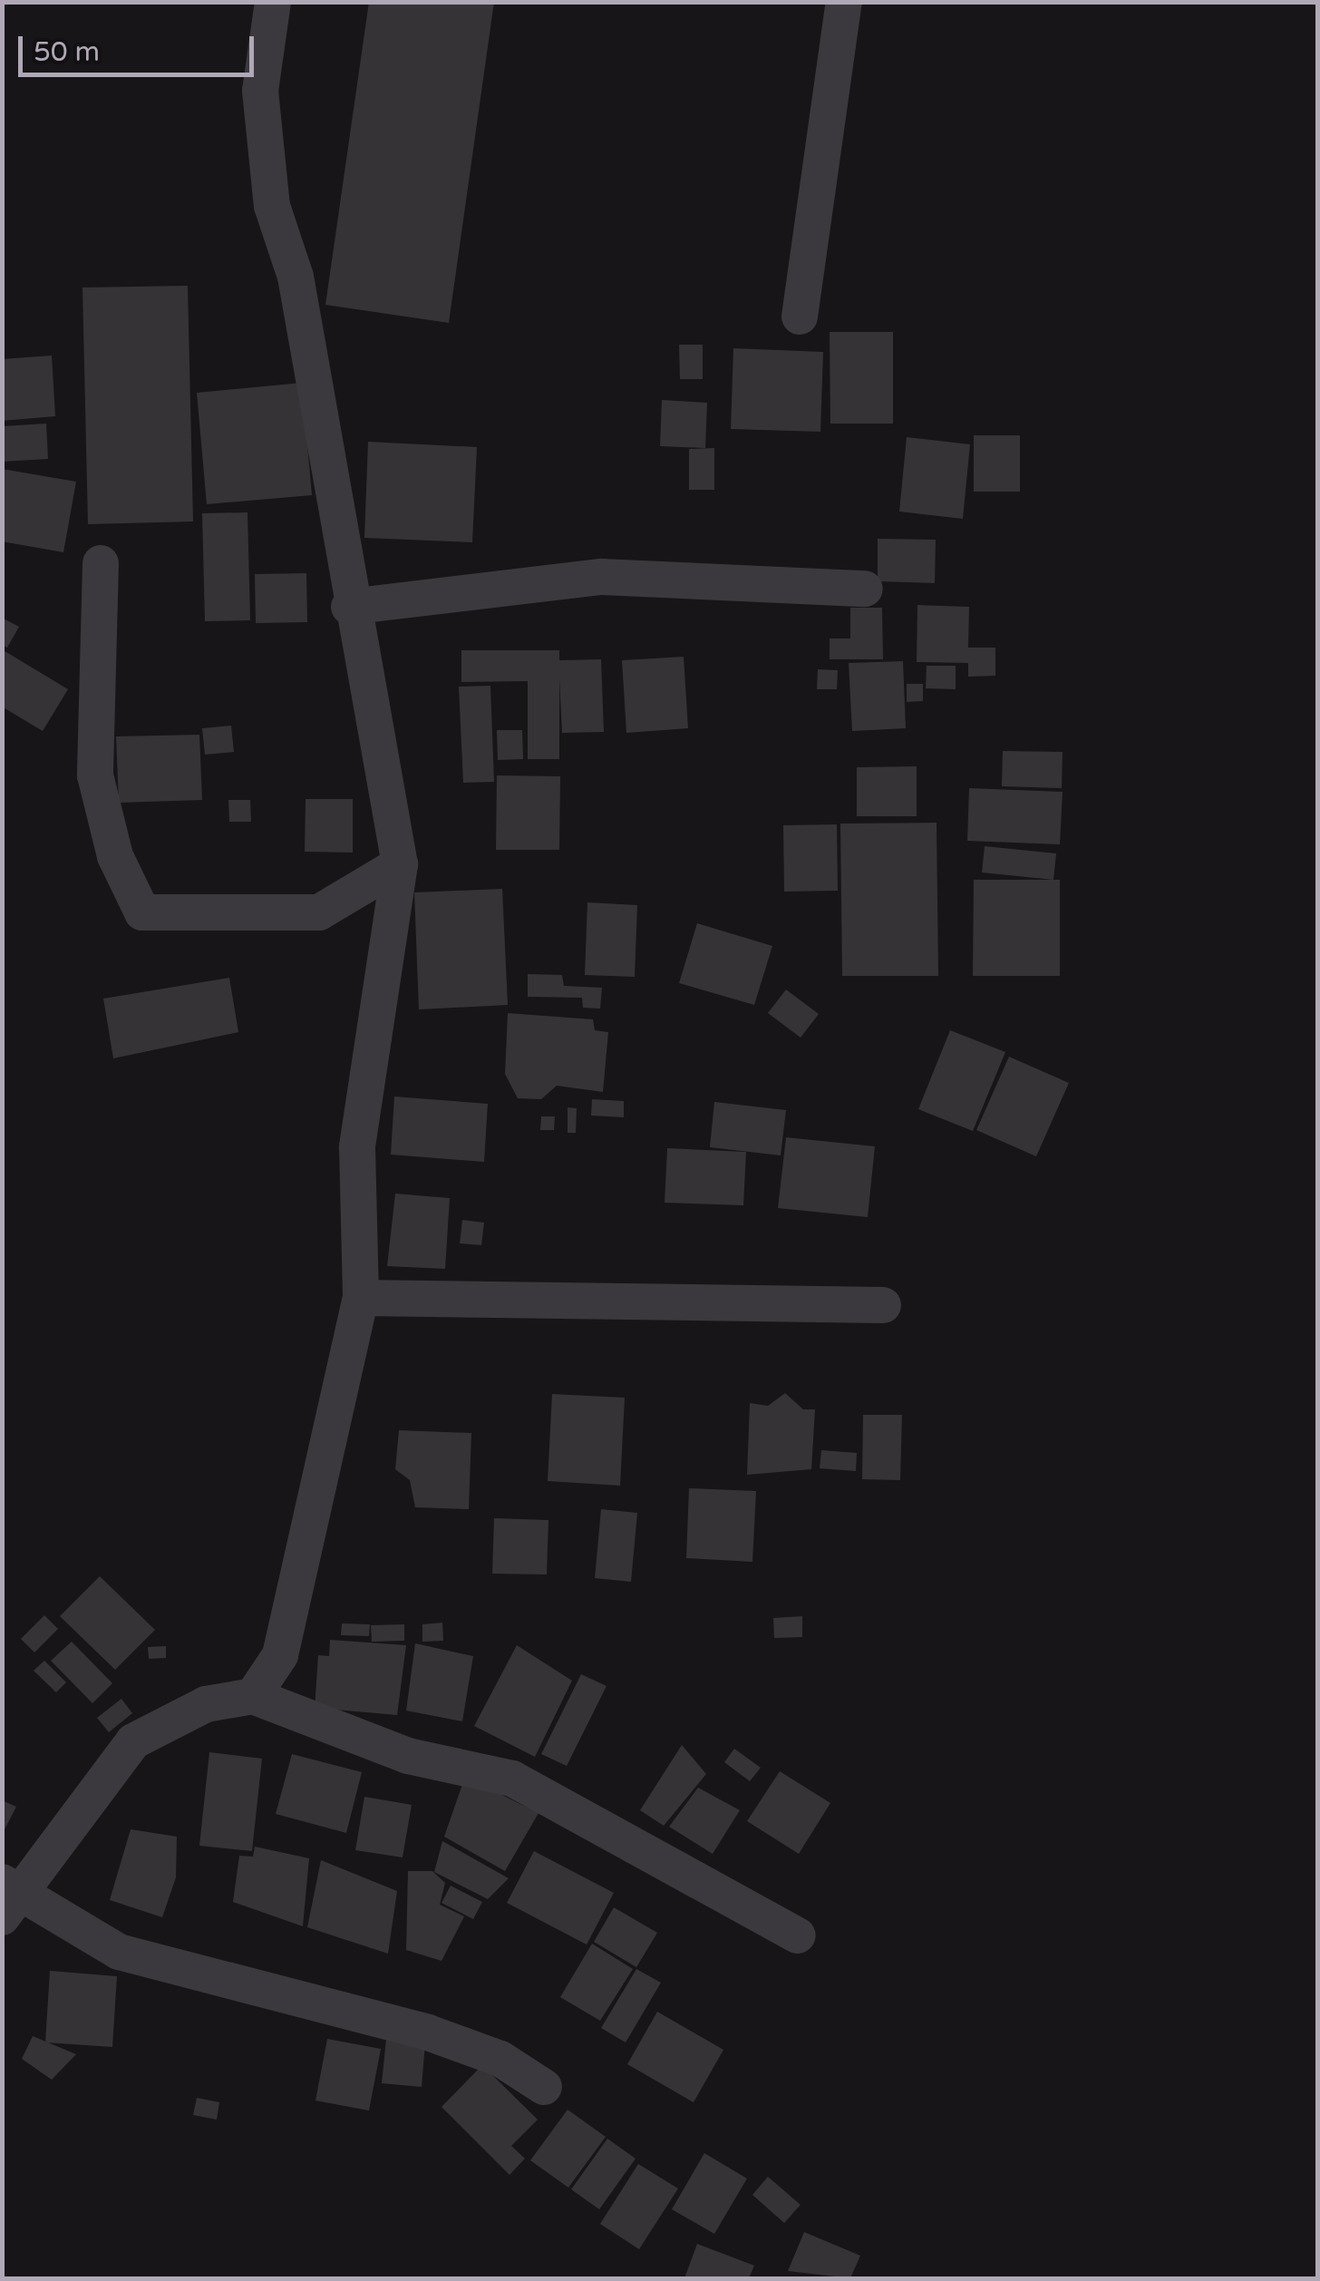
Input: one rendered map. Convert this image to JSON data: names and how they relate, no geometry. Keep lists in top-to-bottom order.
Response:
{
  "scale_bar": "50 m"
}
